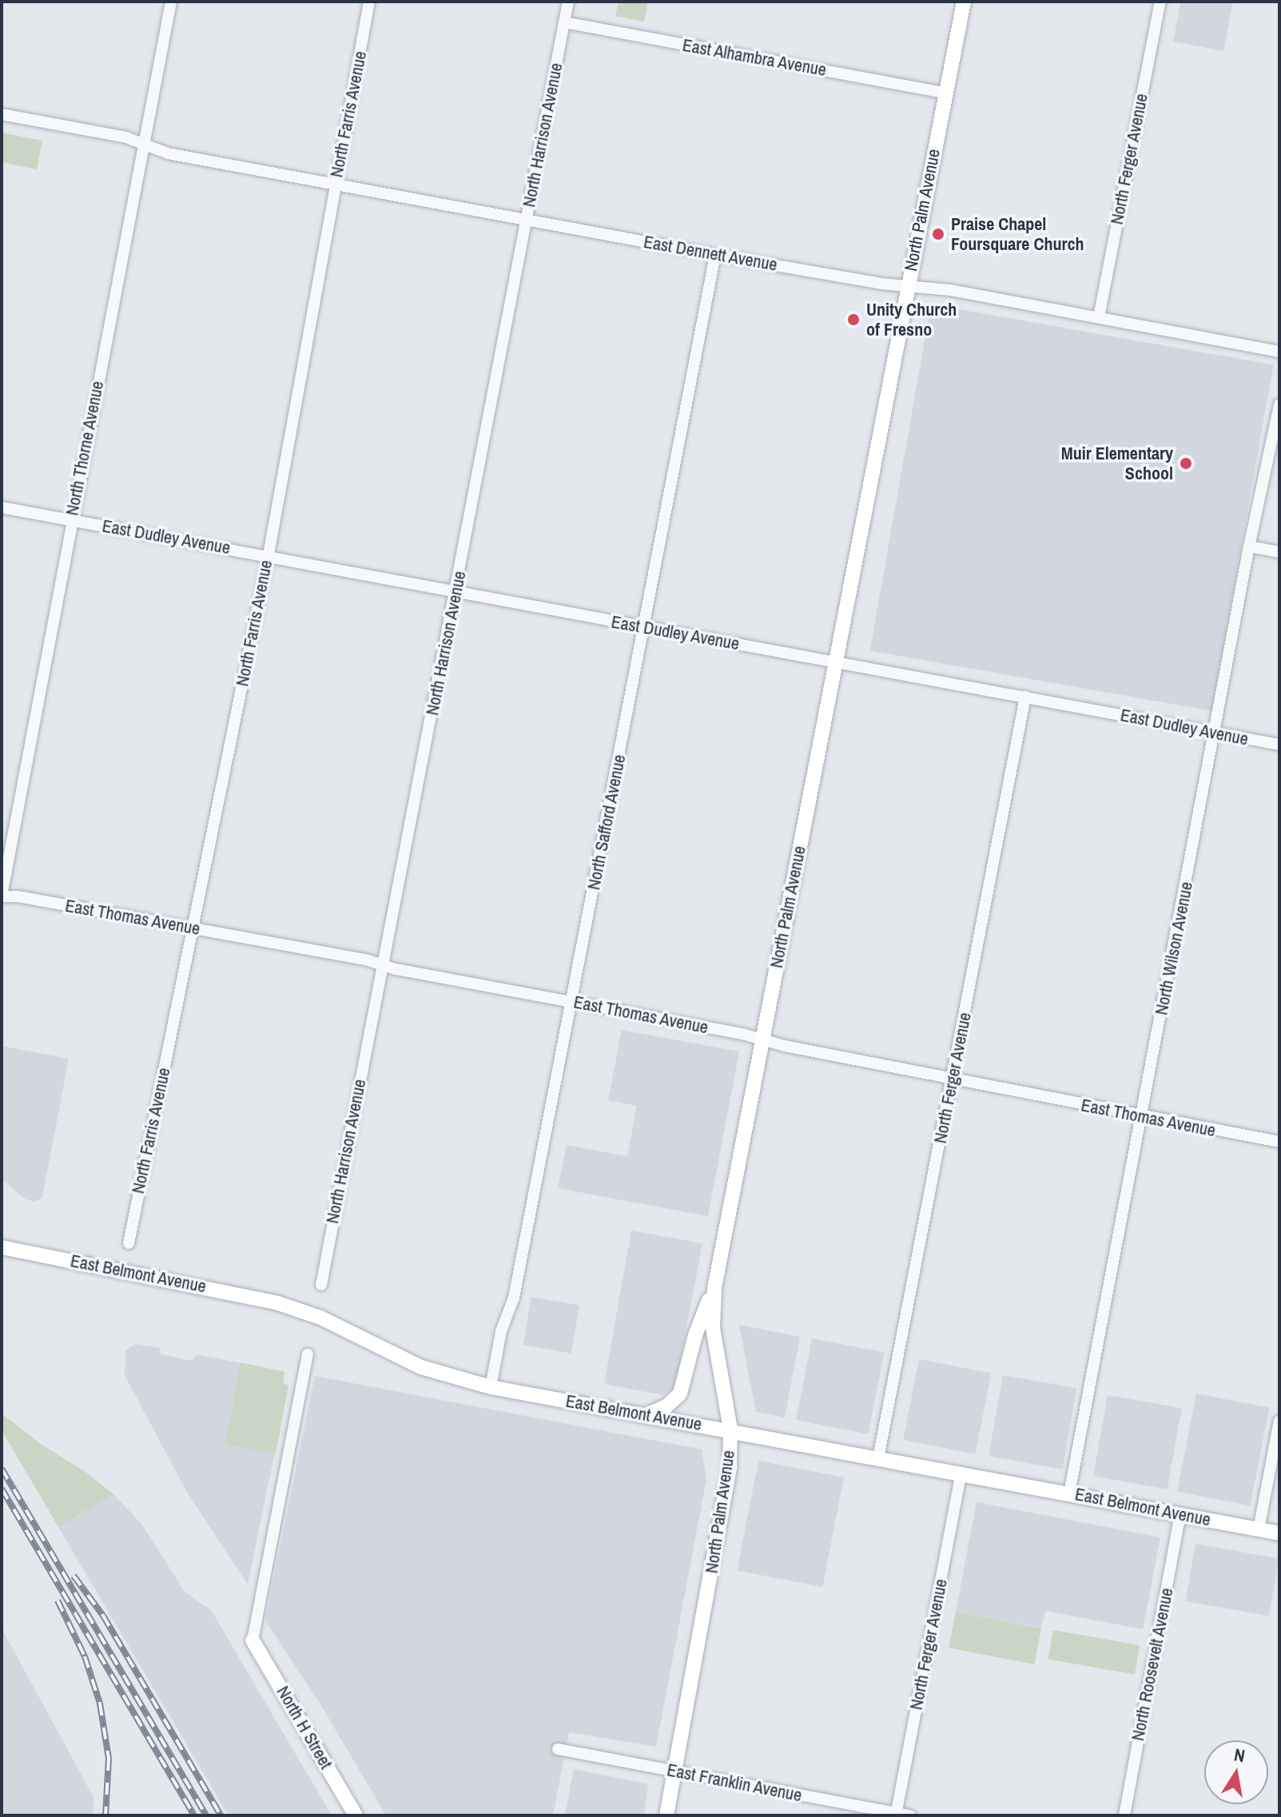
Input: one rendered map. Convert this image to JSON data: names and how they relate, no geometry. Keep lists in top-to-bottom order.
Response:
{
  "streets": {
    "main road": ["North Palm Avenue", "East Belmont Avenue", "North H Street"],
    "street": [
      "East Alhambra Avenue",
      "North Farris Avenue",
      "North Harrison Avenue",
      "North Ferger Avenue",
      "East Dennett Avenue",
      "North Thorne Avenue",
      "East Dudley Avenue",
      "North Safford Avenue",
      "East Thomas Avenue",
      "North Wilson Avenue",
      "North Roosevelt Avenue",
      "East Franklin Avenue"
    ]
  },
  "crossings": [
    ["East Alhambra Avenue", "North Harrison Avenue"],
    ["East Alhambra Avenue", "North Palm Avenue"],
    ["North Farris Avenue", "East Dennett Avenue"],
    ["North Farris Avenue", "East Dudley Avenue"],
    ["North Farris Avenue", "East Thomas Avenue"],
    ["North Harrison Avenue", "East Dennett Avenue"],
    ["North Harrison Avenue", "East Dudley Avenue"],
    ["North Harrison Avenue", "East Thomas Avenue"],
    ["North Ferger Avenue", "East Dennett Avenue"],
    ["North Ferger Avenue", "East Dudley Avenue"],
    ["North Ferger Avenue", "East Thomas Avenue"],
    ["North Ferger Avenue", "East Belmont Avenue"],
    ["North Ferger Avenue", "East Franklin Avenue"],
    ["North Palm Avenue", "East Dennett Avenue"],
    ["North Palm Avenue", "East Dudley Avenue"],
    ["North Palm Avenue", "East Thomas Avenue"],
    ["North Palm Avenue", "East Belmont Avenue"],
    ["North Palm Avenue", "East Franklin Avenue"],
    ["East Dennett Avenue", "North Thorne Avenue"],
    ["East Dennett Avenue", "North Safford Avenue"],
    ["North Thorne Avenue", "East Dudley Avenue"],
    ["North Thorne Avenue", "East Thomas Avenue"],
    ["East Dudley Avenue", "North Safford Avenue"],
    ["East Dudley Avenue", "North Wilson Avenue"],
    ["North Safford Avenue", "East Thomas Avenue"],
    ["North Safford Avenue", "East Belmont Avenue"],
    ["East Thomas Avenue", "North Wilson Avenue"],
    ["North Wilson Avenue", "East Belmont Avenue"],
    ["East Belmont Avenue", "North Roosevelt Avenue"]
  ],
  "places": ["Praise Chapel Foursquare Church", "Unity Church of Fresno", "Muir Elementary School"],
  "north": "top"
}
